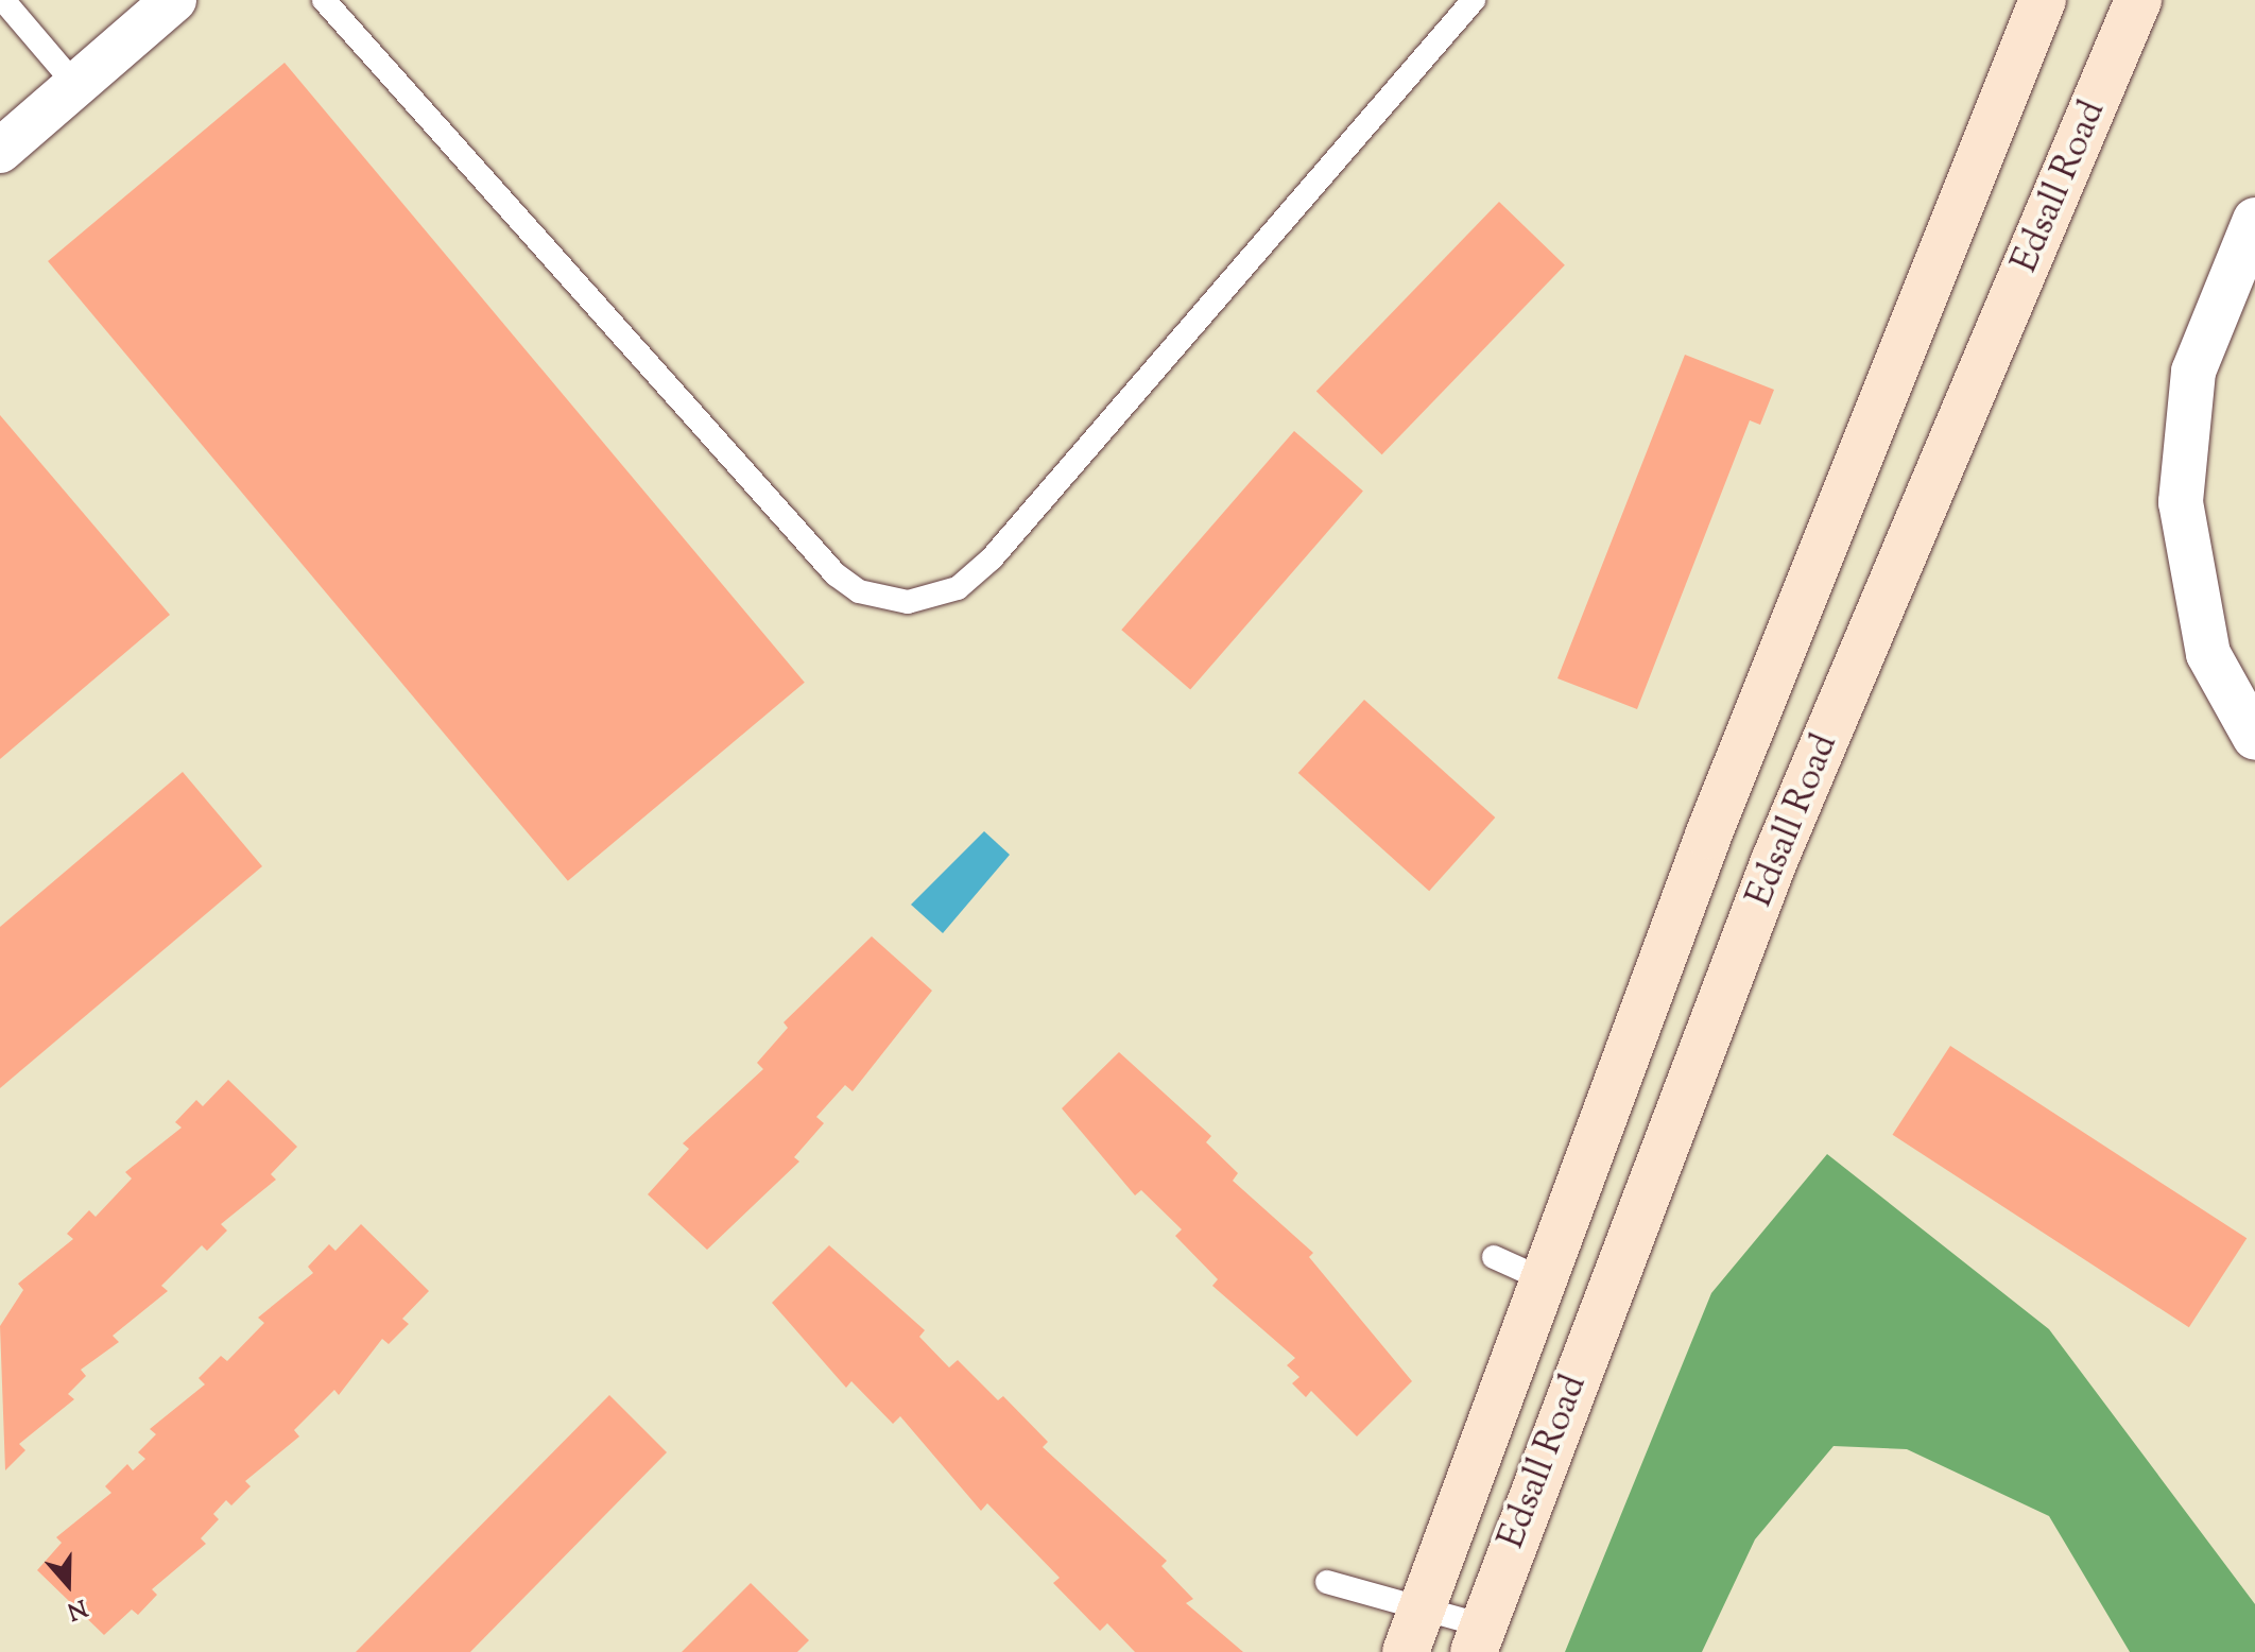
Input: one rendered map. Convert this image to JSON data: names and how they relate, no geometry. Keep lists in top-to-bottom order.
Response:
{
  "streets": {
    "main road": ["Edsall Road"]
  },
  "north": "bottom"
}
